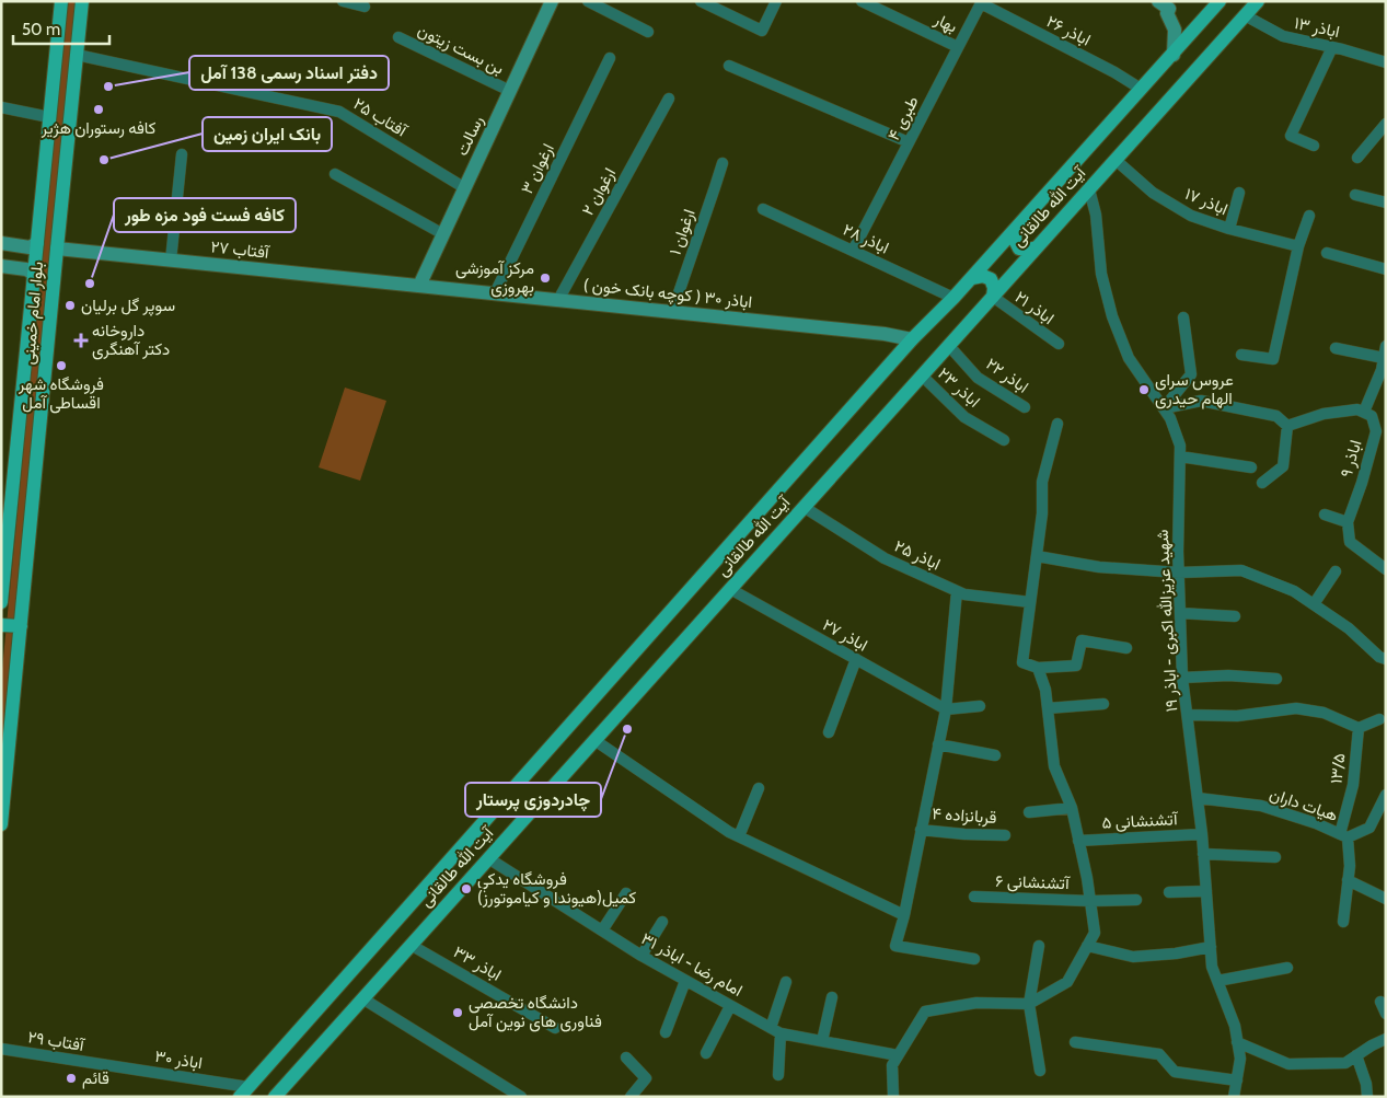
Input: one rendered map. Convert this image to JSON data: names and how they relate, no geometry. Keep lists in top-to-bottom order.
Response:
{
  "streets": {
    "main road": [
      "رسالت",
      "آیت الله طالقانی",
      "آفتاب ۲۷",
      "اباذر ۳۰ ( کوچه بانک خون )",
      "بلوار امام خمینی"
    ],
    "street": [
      "بهار",
      "اباذر ۱۳",
      "اباذر ۲۶",
      "بن بست زیتون",
      "آفتاب ۲۵",
      "طبری ۴",
      "ارغوان ۳",
      "ارغوان ۲",
      "اباذر ۱۷",
      "ارغوان ۱",
      "اباذر ۲۸",
      "اباذر ۲۱",
      "اباذر ۲۲",
      "اباذر ۲۳",
      "اباذر ۹",
      "اباذر ۲۵",
      "شهید عزیزالله اکبری - اباذر ۱۹",
      "اباذر ۲۷",
      "۱۳/۵",
      "هیات داران",
      "قربانزاده ۴",
      "آتشنشانی ۵",
      "آتشنشانی ۶",
      "اباذر ۳۳",
      "امام رضا - اباذر ۳۱",
      "آفتاب ۲۹",
      "اباذر ۳۰"
    ]
  },
  "crossings": [
    ["بهار", "طبری ۴"],
    ["اباذر ۱۳", "آیت الله طالقانی"],
    ["اباذر ۲۶", "طبری ۴"],
    ["اباذر ۲۶", "آیت الله طالقانی"],
    ["بن بست زیتون", "رسالت"],
    ["آفتاب ۲۵", "رسالت"],
    ["آفتاب ۲۵", "بلوار امام خمینی"],
    ["طبری ۴", "اباذر ۲۸"],
    ["رسالت", "آفتاب ۲۷"],
    ["رسالت", "اباذر ۳۰ ( کوچه بانک خون )"],
    ["ارغوان ۳", "اباذر ۳۰ ( کوچه بانک خون )"],
    ["ارغوان ۲", "اباذر ۳۰ ( کوچه بانک خون )"],
    ["اباذر ۱۷", "آیت الله طالقانی"],
    ["آیت الله طالقانی", "اباذر ۲۸"],
    ["آیت الله طالقانی", "اباذر ۳۰ ( کوچه بانک خون )"],
    ["آیت الله طالقانی", "اباذر ۲۱"],
    ["آیت الله طالقانی", "اباذر ۲۲"],
    ["آیت الله طالقانی", "اباذر ۲۳"],
    ["آیت الله طالقانی", "اباذر ۲۵"],
    ["آیت الله طالقانی", "شهید عزیزالله اکبری - اباذر ۱۹"],
    ["آیت الله طالقانی", "اباذر ۲۷"],
    ["آیت الله طالقانی", "اباذر ۳۳"],
    ["آیت الله طالقانی", "امام رضا - اباذر ۳۱"],
    ["آیت الله طالقانی", "اباذر ۳۰"],
    ["ارغوان ۱", "اباذر ۳۰ ( کوچه بانک خون )"],
    ["آفتاب ۲۷", "اباذر ۳۰ ( کوچه بانک خون )"],
    ["آفتاب ۲۷", "بلوار امام خمینی"],
    ["شهید عزیزالله اکبری - اباذر ۱۹", "هیات داران"],
    ["شهید عزیزالله اکبری - اباذر ۱۹", "آتشنشانی ۵"],
    ["۱۳/۵", "هیات داران"],
    ["آفتاب ۲۹", "اباذر ۳۰"]
  ],
  "places": {
    "other": [
      "دفتر اسناد رسمی 138 آمل",
      "کافه رستوران هژیر",
      "بانک ایران زمین",
      "مرکز آموزشی بهروزی",
      "کافه فست فود مزه طور",
      "سوپر گل برلیان",
      "فروشگاه شهر اقساطی آمل",
      "عروس سرای الهام حیدری",
      "چادردوزی پرستار",
      "فروشگاه يدكي كميل(هیوندا و کیاموتورز)",
      "دانشگاه تخصصی فناوری های نوین آمل",
      "قائم"
    ],
    "health": ["داروخانه دکتر آهنگری"]
  },
  "scale_bar": "50 m"
}
